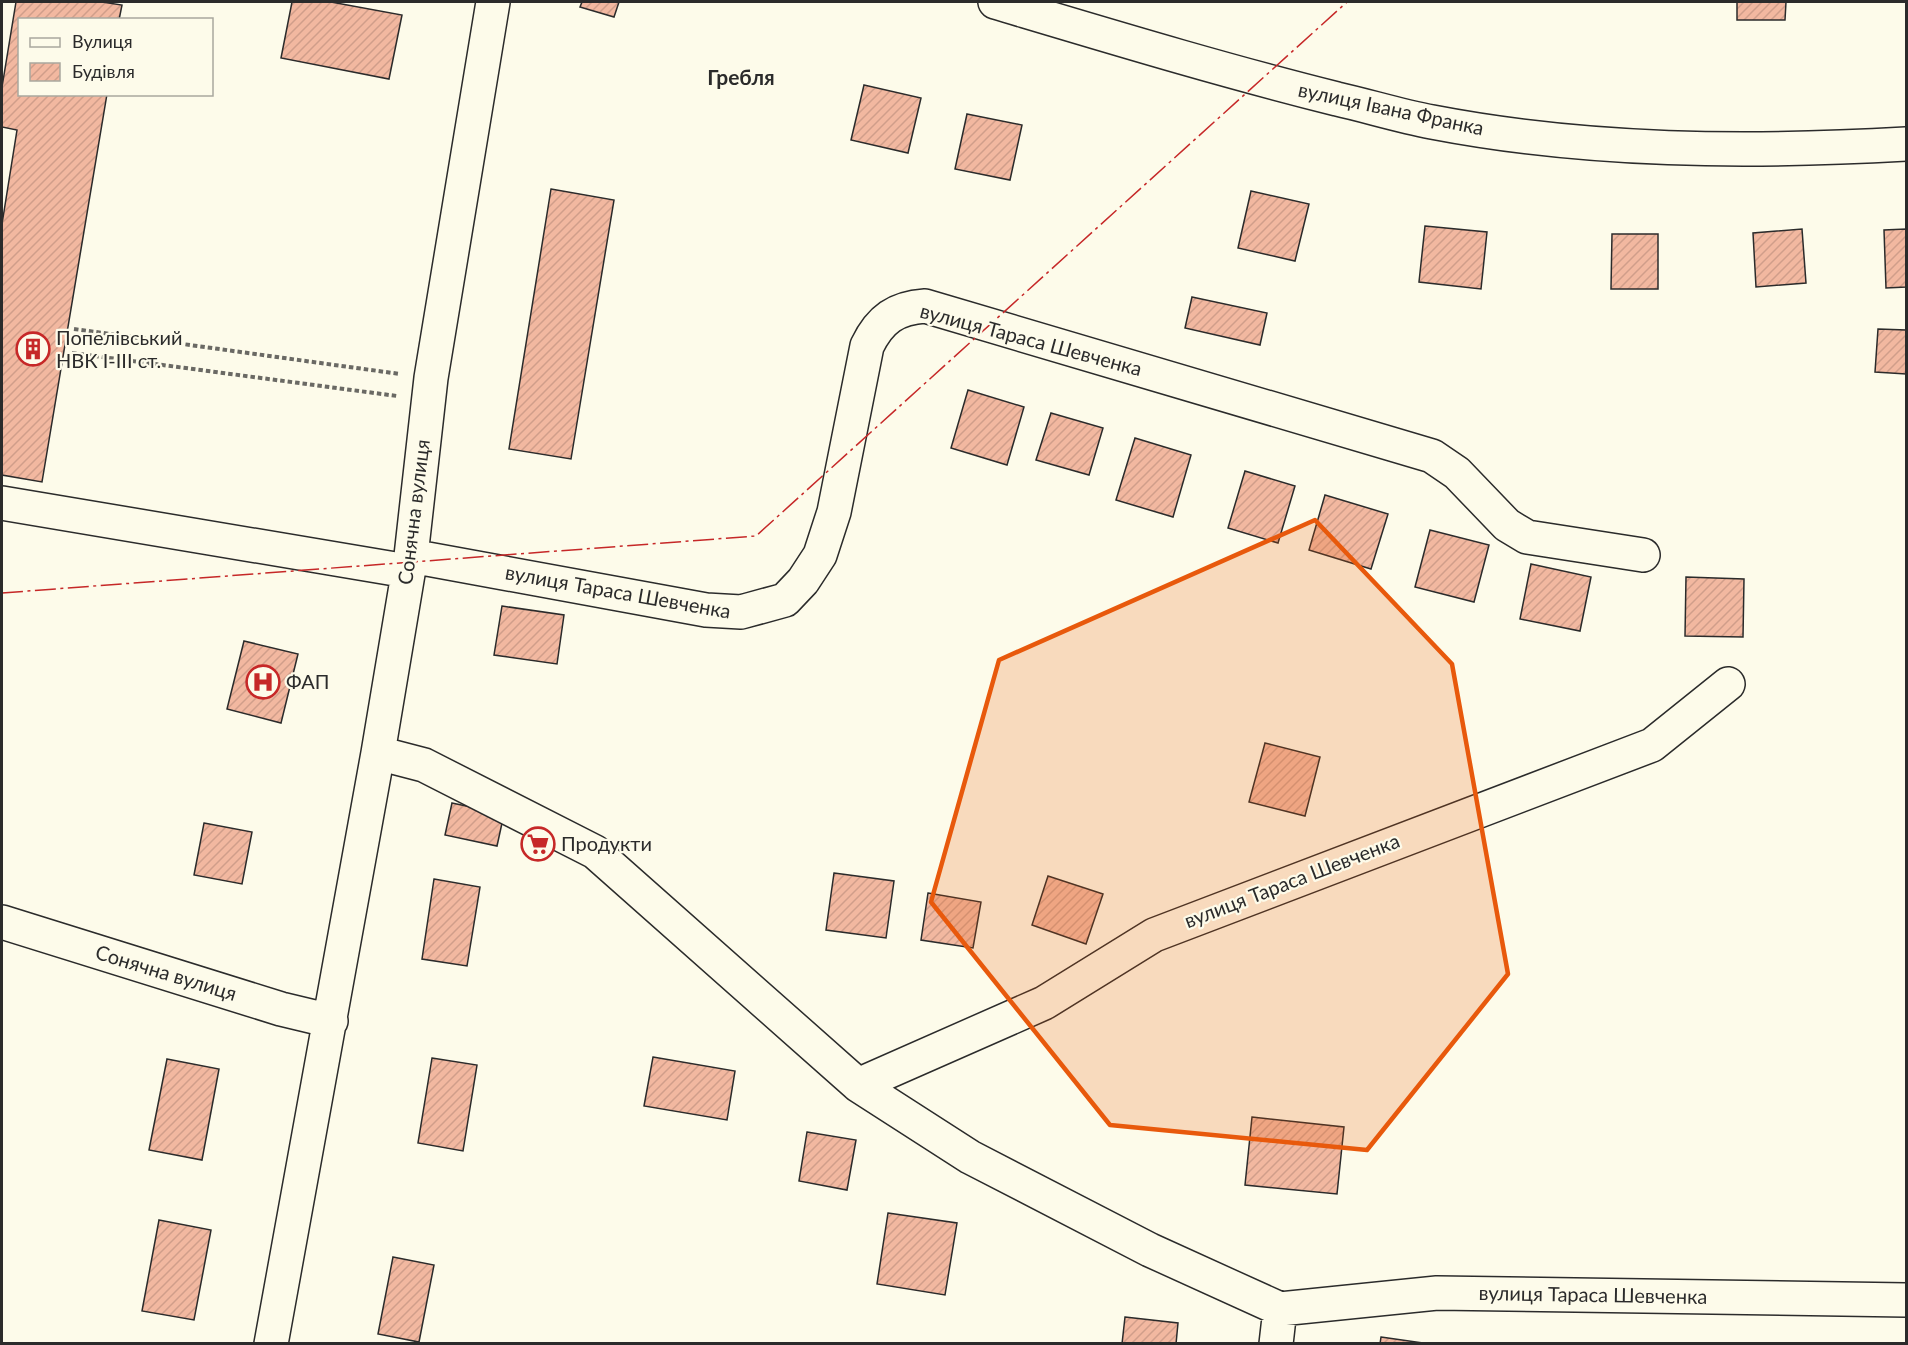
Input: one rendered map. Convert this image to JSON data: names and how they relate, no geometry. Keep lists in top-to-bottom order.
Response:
{
  "streets": {
    "street": ["вулиця Івана Франка", "вулиця Тараса Шевченка", "Сонячна вулиця"]
  },
  "crossings": [
    ["вулиця Тараса Шевченка", "Сонячна вулиця"]
  ],
  "districts": ["Гребля"],
  "places": {
    "building": ["Попелівський НВК І-ІІІ ст."],
    "hospital": ["ФАП"],
    "supermarket": ["Продукти"]
  },
  "legend": ["Вулиця", "Будівля"]
}
